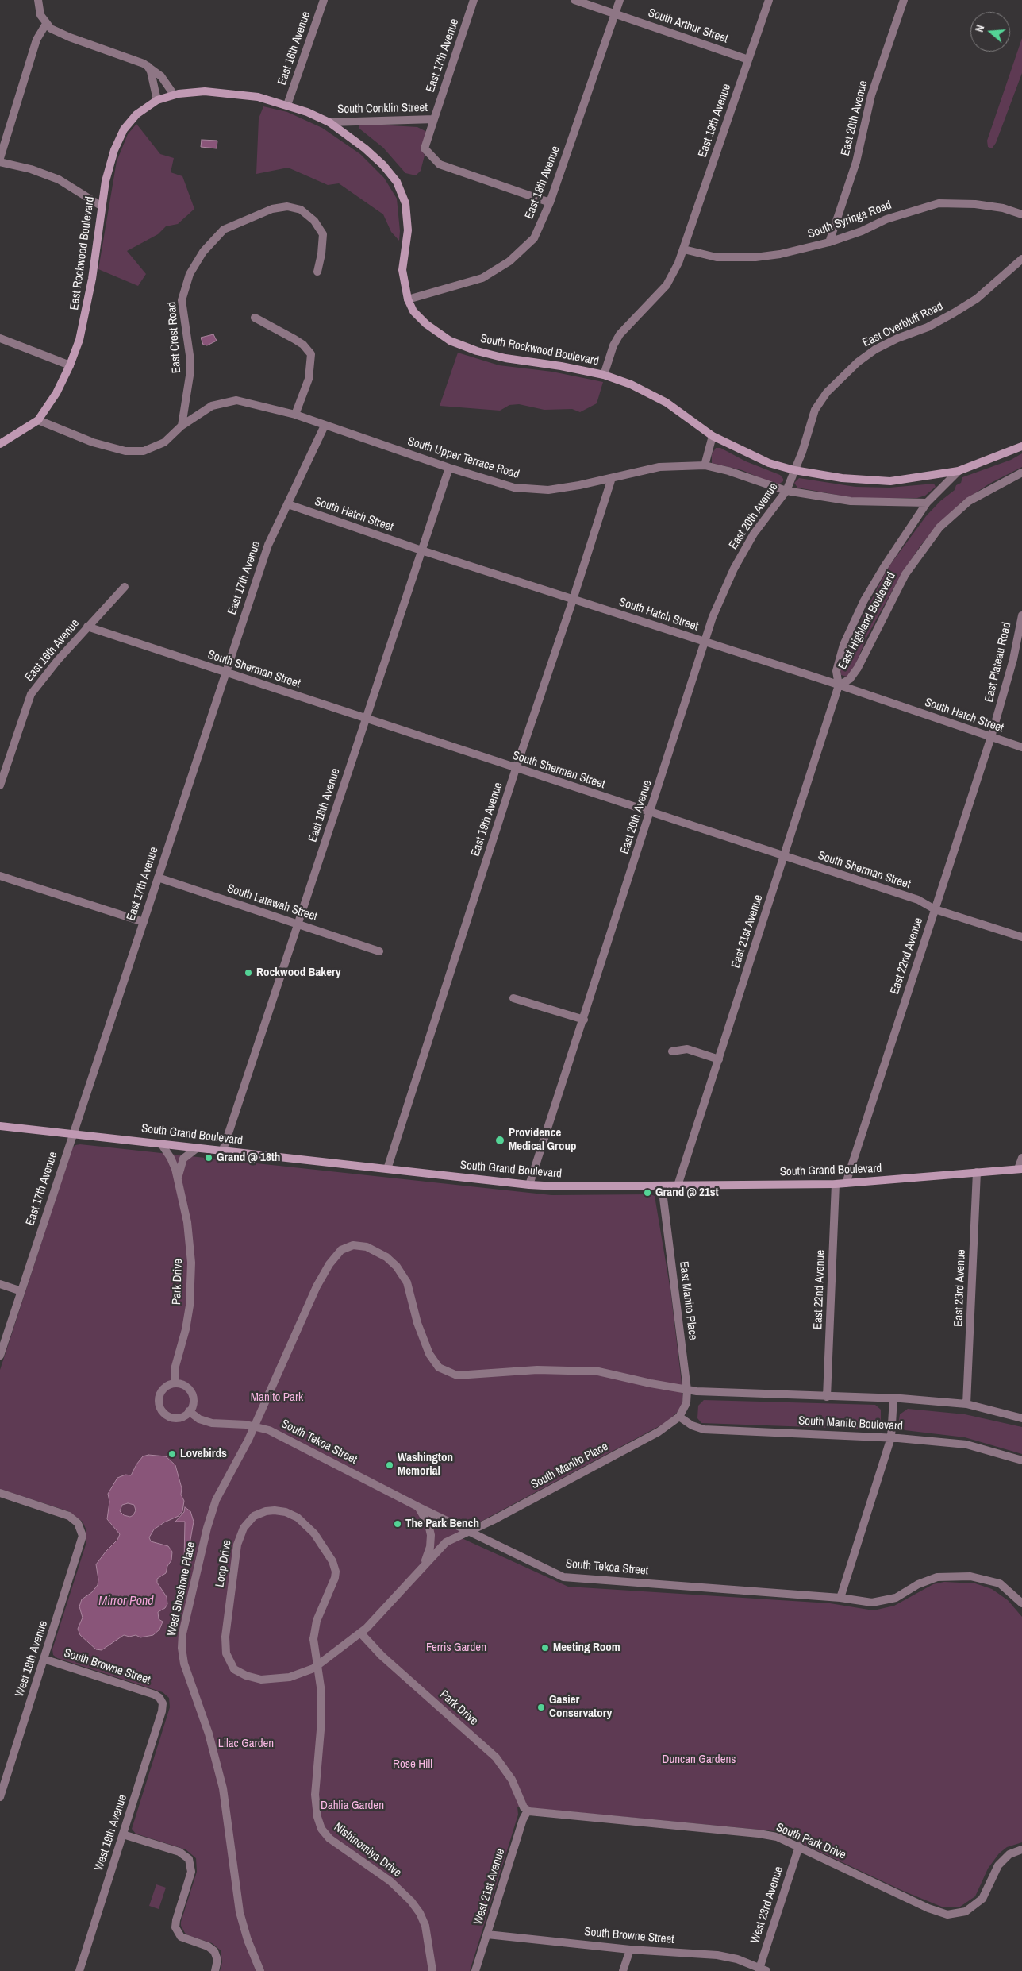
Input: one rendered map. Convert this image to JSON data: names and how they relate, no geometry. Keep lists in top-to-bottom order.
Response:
{
  "streets": {
    "street": [
      "South Arthur Street",
      "East 16th Avenue",
      "East 17th Avenue",
      "South Conklin Street",
      "East 20th Avenue",
      "East 19th Avenue",
      "East 18th Avenue",
      "South Syringa Road",
      "East Rockwood Boulevard",
      "East Overbluff Road",
      "East Crest Road",
      "South Rockwood Boulevard",
      "South Upper Terrace Road",
      "South Hatch Street",
      "East Highland Boulevard",
      "East Plateau Road",
      "South Sherman Street",
      "South Latawah Street",
      "East 21st Avenue",
      "East 22nd Avenue",
      "South Grand Boulevard",
      "Park Drive",
      "East 23rd Avenue",
      "East Manito Place",
      "South Manito Boulevard",
      "South Tekoa Street",
      "South Manito Place",
      "Loop Drive",
      "West Shoshone Place",
      "West 18th Avenue",
      "South Browne Street",
      "West 19th Avenue",
      "South Park Drive",
      "Nishinomiya Drive",
      "West 21st Avenue",
      "West 23rd Avenue"
    ]
  },
  "crossings": [
    ["South Arthur Street", "East 19th Avenue"],
    ["South Arthur Street", "East 18th Avenue"],
    ["East 16th Avenue", "South Rockwood Boulevard"],
    ["East 16th Avenue", "South Sherman Street"],
    ["East 17th Avenue", "South Conklin Street"],
    ["East 17th Avenue", "South Upper Terrace Road"],
    ["East 17th Avenue", "South Hatch Street"],
    ["East 17th Avenue", "South Sherman Street"],
    ["East 17th Avenue", "South Latawah Street"],
    ["East 17th Avenue", "South Grand Boulevard"],
    ["South Conklin Street", "East 18th Avenue"],
    ["South Conklin Street", "South Rockwood Boulevard"],
    ["East 20th Avenue", "South Syringa Road"],
    ["East 20th Avenue", "East Overbluff Road"],
    ["East 20th Avenue", "South Rockwood Boulevard"],
    ["East 20th Avenue", "South Upper Terrace Road"],
    ["East 20th Avenue", "South Hatch Street"],
    ["East 20th Avenue", "South Sherman Street"],
    ["East 20th Avenue", "South Grand Boulevard"],
    ["East 19th Avenue", "South Syringa Road"],
    ["East 19th Avenue", "South Rockwood Boulevard"],
    ["East 19th Avenue", "South Upper Terrace Road"],
    ["East 19th Avenue", "South Hatch Street"],
    ["East 19th Avenue", "South Sherman Street"],
    ["East 19th Avenue", "South Grand Boulevard"],
    ["East 18th Avenue", "South Rockwood Boulevard"],
    ["East 18th Avenue", "South Upper Terrace Road"],
    ["East 18th Avenue", "South Hatch Street"],
    ["East 18th Avenue", "South Sherman Street"],
    ["East 18th Avenue", "South Latawah Street"],
    ["East 18th Avenue", "South Grand Boulevard"],
    ["East Rockwood Boulevard", "South Rockwood Boulevard"],
    ["East Rockwood Boulevard", "South Upper Terrace Road"],
    ["East Overbluff Road", "South Rockwood Boulevard"],
    ["East Crest Road", "South Upper Terrace Road"],
    ["South Rockwood Boulevard", "East Highland Boulevard"],
    ["South Upper Terrace Road", "East Highland Boulevard"],
    ["South Hatch Street", "East Highland Boulevard"],
    ["South Hatch Street", "East Plateau Road"],
    ["South Hatch Street", "East 21st Avenue"],
    ["South Hatch Street", "East 22nd Avenue"],
    ["East Highland Boulevard", "East 21st Avenue"],
    ["East Plateau Road", "East 22nd Avenue"],
    ["South Sherman Street", "East 21st Avenue"],
    ["South Sherman Street", "East 22nd Avenue"],
    ["East 21st Avenue", "South Grand Boulevard"],
    ["East 22nd Avenue", "South Grand Boulevard"],
    ["South Grand Boulevard", "Park Drive"],
    ["South Grand Boulevard", "East 23rd Avenue"],
    ["South Grand Boulevard", "East Manito Place"],
    ["Park Drive", "South Tekoa Street"],
    ["Park Drive", "Loop Drive"],
    ["Park Drive", "South Park Drive"],
    ["Park Drive", "West 21st Avenue"],
    ["East Manito Place", "South Manito Boulevard"],
    ["East Manito Place", "South Manito Place"],
    ["East Manito Place", "West Shoshone Place"],
    ["South Manito Boulevard", "South Manito Place"],
    ["South Tekoa Street", "South Manito Place"],
    ["South Tekoa Street", "Loop Drive"],
    ["South Tekoa Street", "West Shoshone Place"],
    ["South Manito Place", "Loop Drive"],
    ["Loop Drive", "Nishinomiya Drive"],
    ["West 18th Avenue", "South Browne Street"],
    ["South Browne Street", "West 19th Avenue"],
    ["South Browne Street", "West 21st Avenue"],
    ["South Browne Street", "West 23rd Avenue"],
    ["South Park Drive", "West 21st Avenue"],
    ["South Park Drive", "West 23rd Avenue"]
  ],
  "water": ["Mirror Pond"],
  "parks": [
    "Manito Park",
    "Ferris Garden",
    "Lilac Garden",
    "Duncan Gardens",
    "Rose Hill",
    "Dahlia Garden"
  ],
  "places": [
    "Rockwood Bakery",
    "Providence Medical Group",
    "Grand @ 18th",
    "Grand @ 21st",
    "Lovebirds",
    "Washington Memorial",
    "The Park Bench",
    "Meeting Room",
    "Gasier Conservatory"
  ],
  "north": "left"
}
